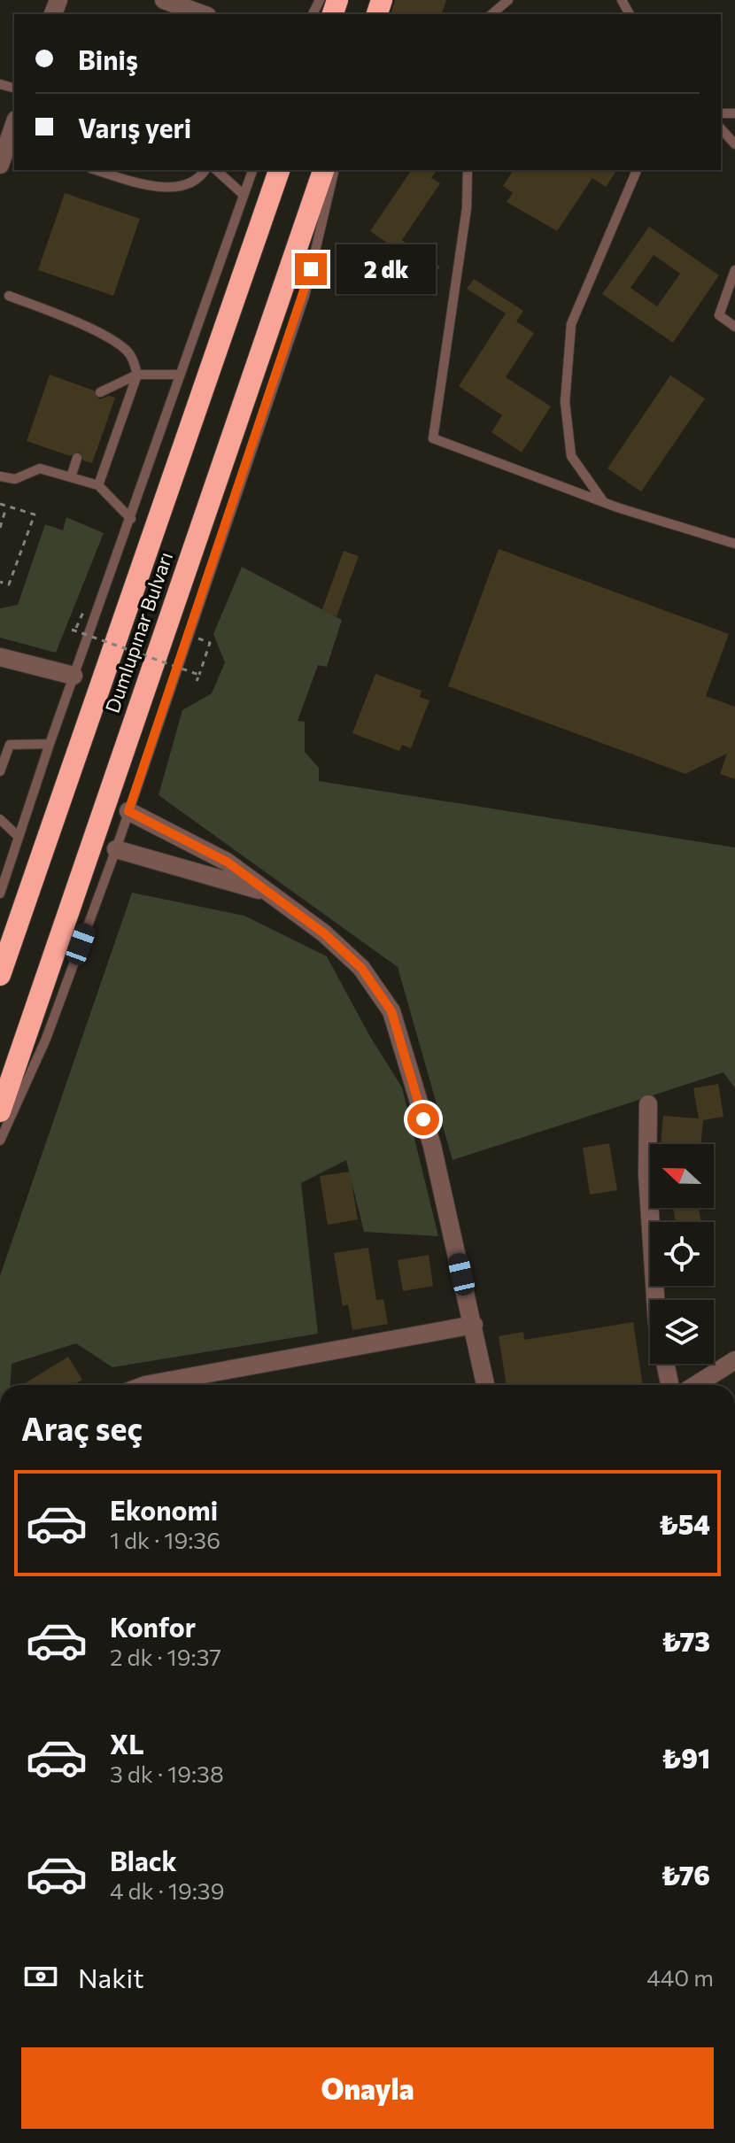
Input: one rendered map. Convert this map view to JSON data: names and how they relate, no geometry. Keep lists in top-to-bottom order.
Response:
{
  "streets": {
    "highway": ["Dumlupınar Bulvarı"]
  },
  "north": "left",
  "page": {
    "banner": ["Biniş", "Varış yeri"],
    "bubble": "2 dk",
    "heading": "Araç seç",
    "list": [
      {
        "name": "Ekonomi",
        "note": "1 dk · 19:36",
        "value": "₺54"
      },
      {
        "name": "Konfor",
        "note": "2 dk · 19:37",
        "value": "₺73"
      },
      {
        "name": "XL",
        "note": "3 dk · 19:38",
        "value": "₺91"
      },
      {
        "name": "Black",
        "note": "4 dk · 19:39",
        "value": "₺76"
      }
    ],
    "pay": ["Nakit", "440 m"],
    "buttons": "Onayla"
  }
}
